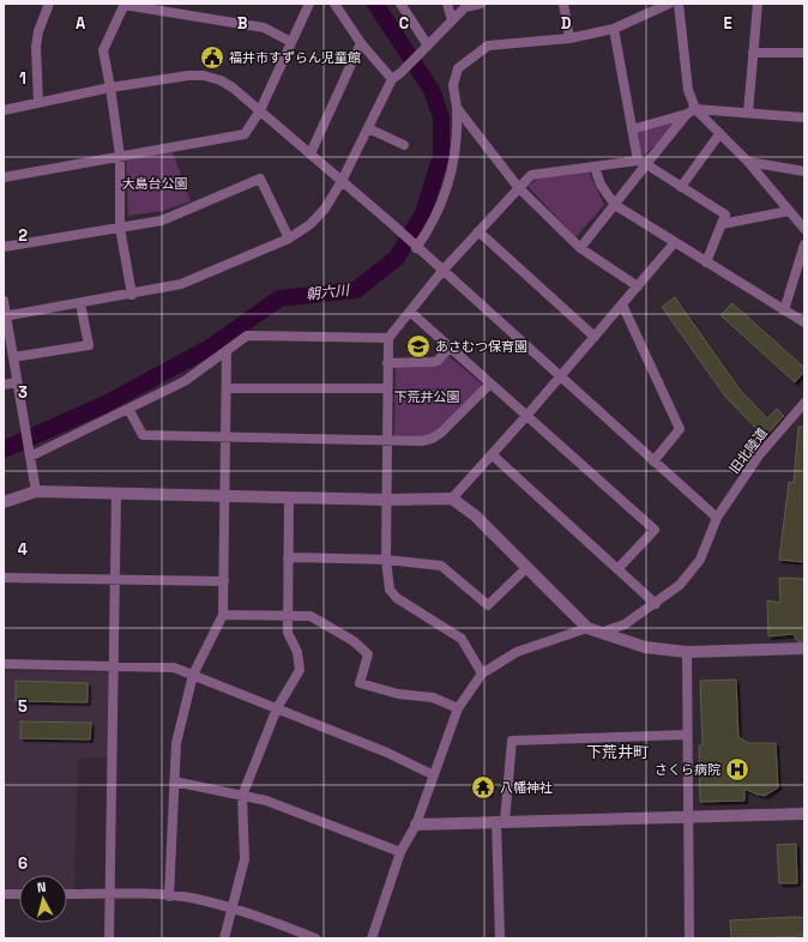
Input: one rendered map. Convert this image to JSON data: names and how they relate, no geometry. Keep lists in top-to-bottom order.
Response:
{
  "streets": {
    "street": ["旧北陸道"]
  },
  "districts": ["下荒井町"],
  "water": ["朝六川"],
  "parks": ["大島台公園", "下荒井公園"],
  "places": {
    "public building": ["福井市すずらん児童館"],
    "school or university": ["あさむつ保育園"],
    "hospital": ["さくら病院"],
    "temple": ["八幡神社"]
  },
  "north": "top",
  "grid": {
    "columns": [
      "A",
      "B",
      "C",
      "D",
      "E"
    ],
    "rows": [
      "1",
      "2",
      "3",
      "4",
      "5",
      "6"
    ]
  }
}
